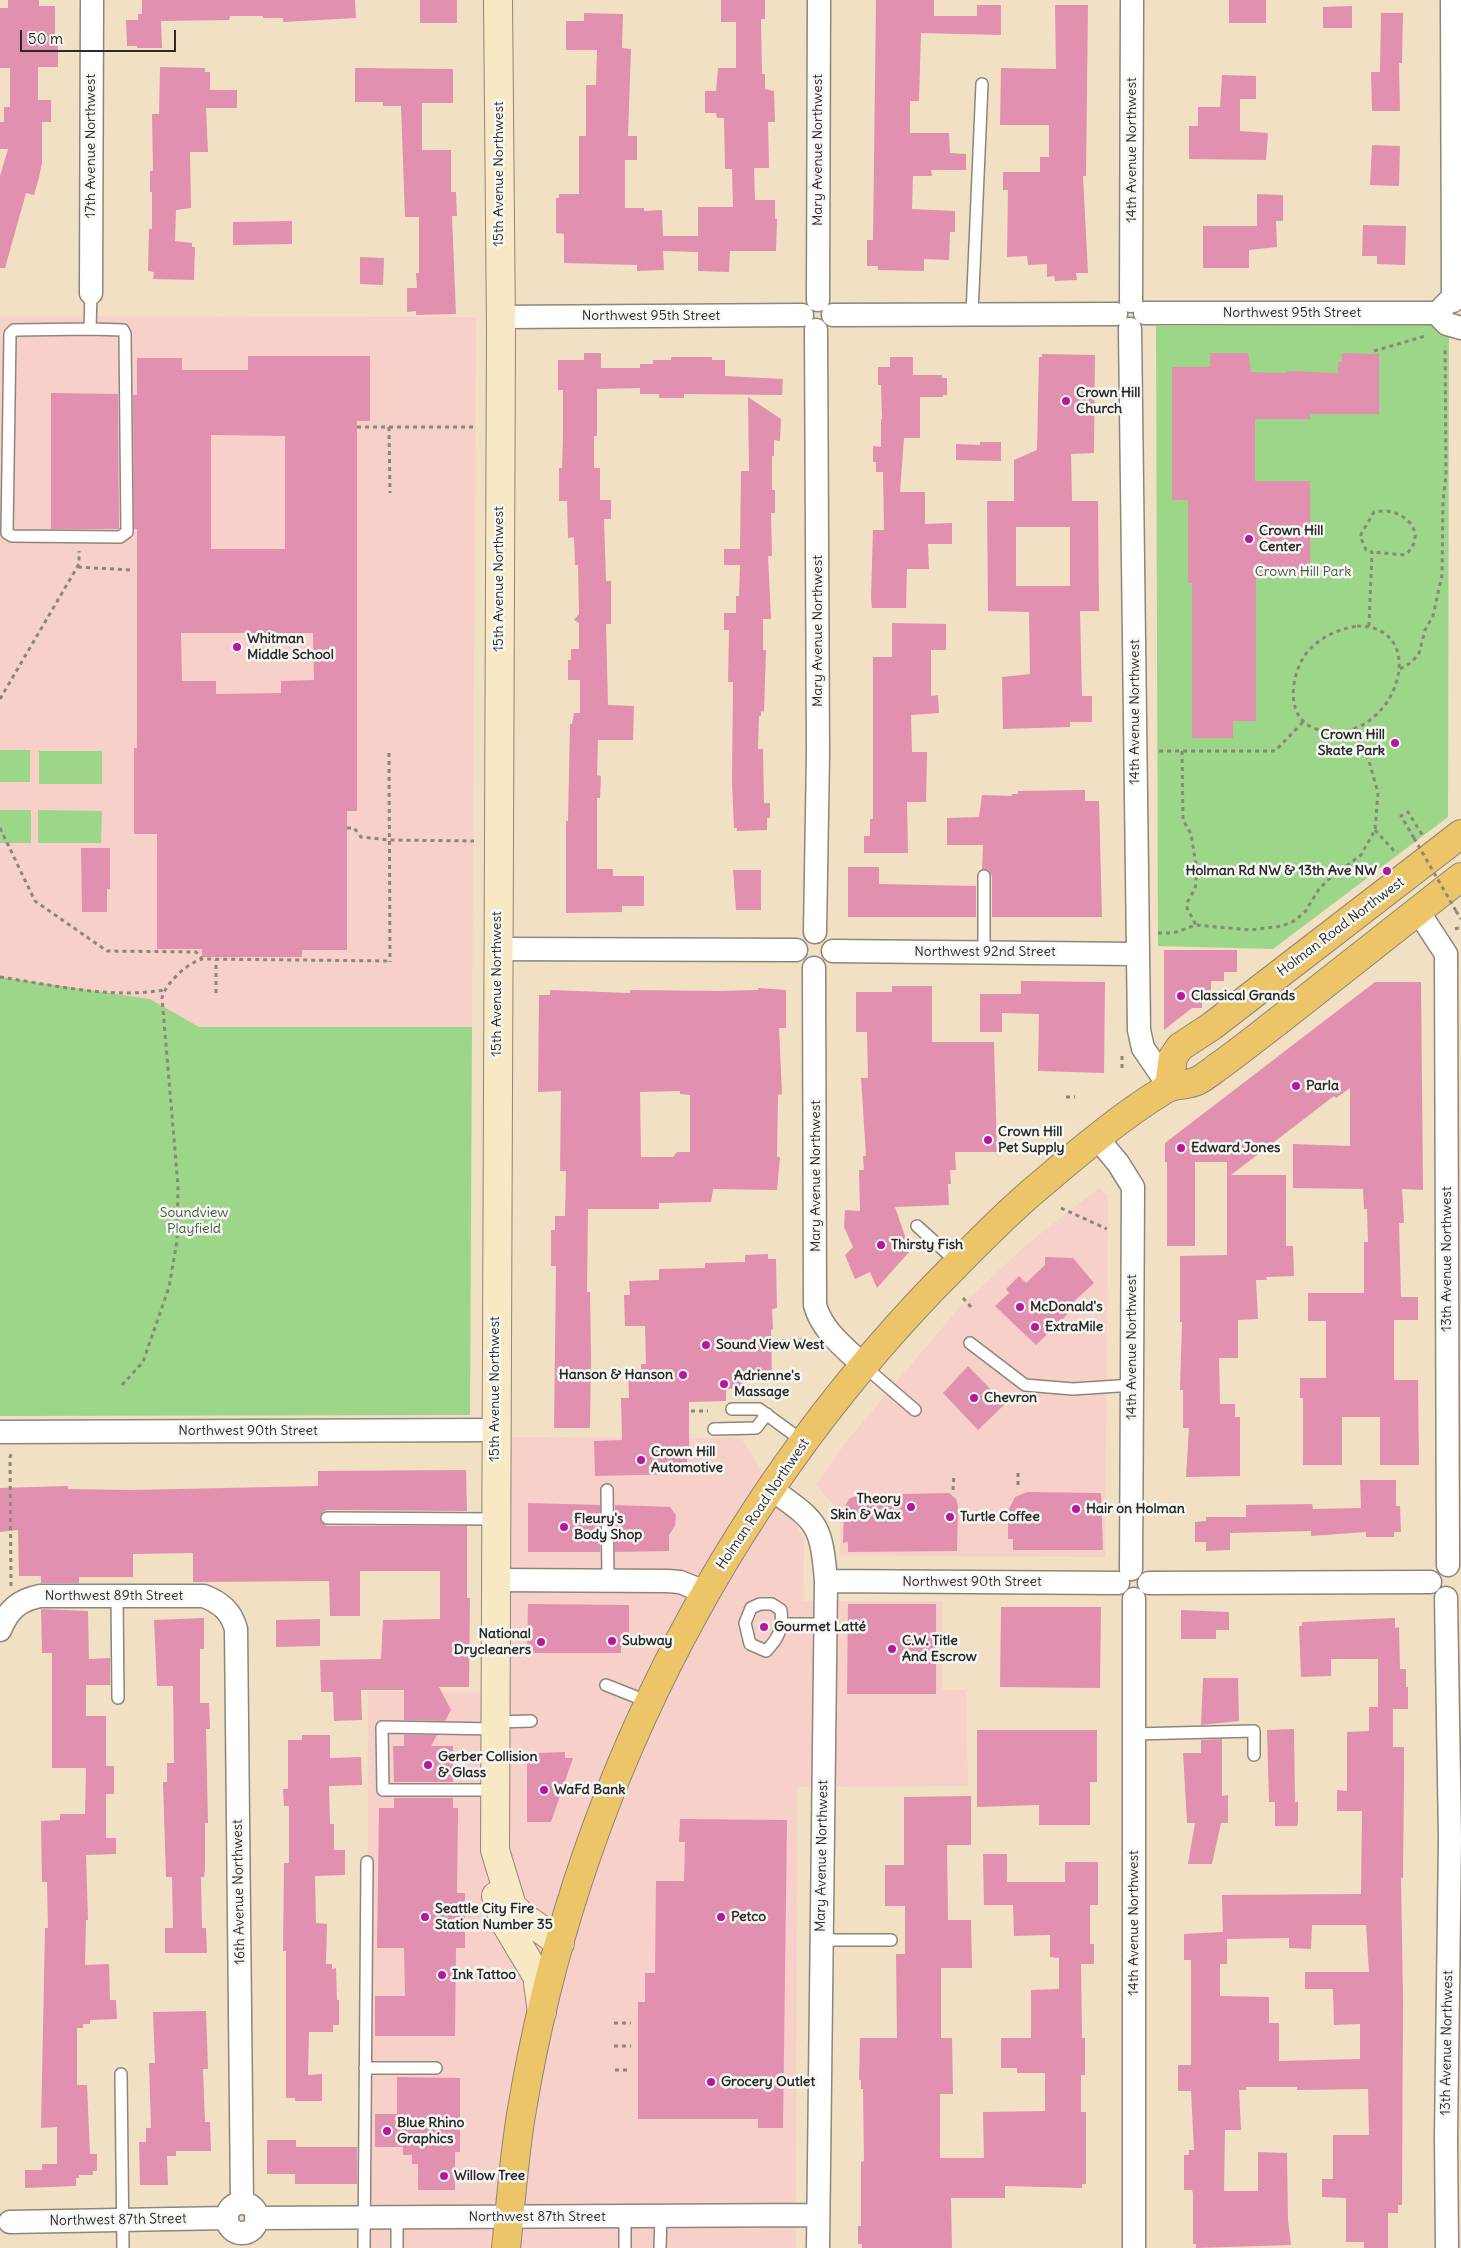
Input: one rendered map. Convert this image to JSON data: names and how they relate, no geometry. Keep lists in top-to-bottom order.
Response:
{
  "streets": {
    "main road": ["15th Avenue Northwest", "Holman Road Northwest"],
    "street": [
      "17th Avenue Northwest",
      "Mary Avenue Northwest",
      "14th Avenue Northwest",
      "Northwest 95th Street",
      "Northwest 92nd Street",
      "13th Avenue Northwest",
      "Northwest 90th Street",
      "Northwest 89th Street",
      "16th Avenue Northwest",
      "Northwest 87th Street"
    ]
  },
  "crossings": [
    ["Mary Avenue Northwest", "Northwest 95th Street"],
    ["Mary Avenue Northwest", "Holman Road Northwest"],
    ["Mary Avenue Northwest", "Northwest 92nd Street"],
    ["Mary Avenue Northwest", "Northwest 90th Street"],
    ["Mary Avenue Northwest", "Northwest 87th Street"],
    ["14th Avenue Northwest", "Northwest 95th Street"],
    ["14th Avenue Northwest", "Holman Road Northwest"],
    ["14th Avenue Northwest", "Northwest 92nd Street"],
    ["14th Avenue Northwest", "Northwest 90th Street"],
    ["15th Avenue Northwest", "Northwest 95th Street"],
    ["15th Avenue Northwest", "Holman Road Northwest"],
    ["15th Avenue Northwest", "Northwest 90th Street"],
    ["Northwest 89th Street", "16th Avenue Northwest"],
    ["16th Avenue Northwest", "Northwest 87th Street"]
  ],
  "parks": ["Crown Hill Park", "Soundview Playfield"],
  "places": [
    "Crown Hill Church",
    "Crown Hill Center",
    "Whitman Middle School",
    "Crown Hill Skate Park",
    "Holman Rd NW & 13th Ave NW",
    "Classical Grands",
    "Parla",
    "Crown Hill Pet Supply",
    "Edward Jones",
    "Thirsty Fish",
    "McDonald's",
    "ExtraMile",
    "Sound View West",
    "Hanson & Hanson",
    "Adrienne's Massage",
    "Chevron",
    "Crown Hill Automotive",
    "Theory Skin & Wax",
    "Hair on Holman",
    "Turtle Coffee",
    "Fleury's Body Shop",
    "Gourmet Latté",
    "Subway",
    "National Drycleaners",
    "C.W. Title And Escrow",
    "Gerber Collision & Glass",
    "WaFd Bank",
    "Seattle City Fire Station Number 35",
    "Petco",
    "Ink Tattoo",
    "Grocery Outlet",
    "Blue Rhino Graphics",
    "Willow Tree"
  ],
  "scale_bar": "50 m"
}
